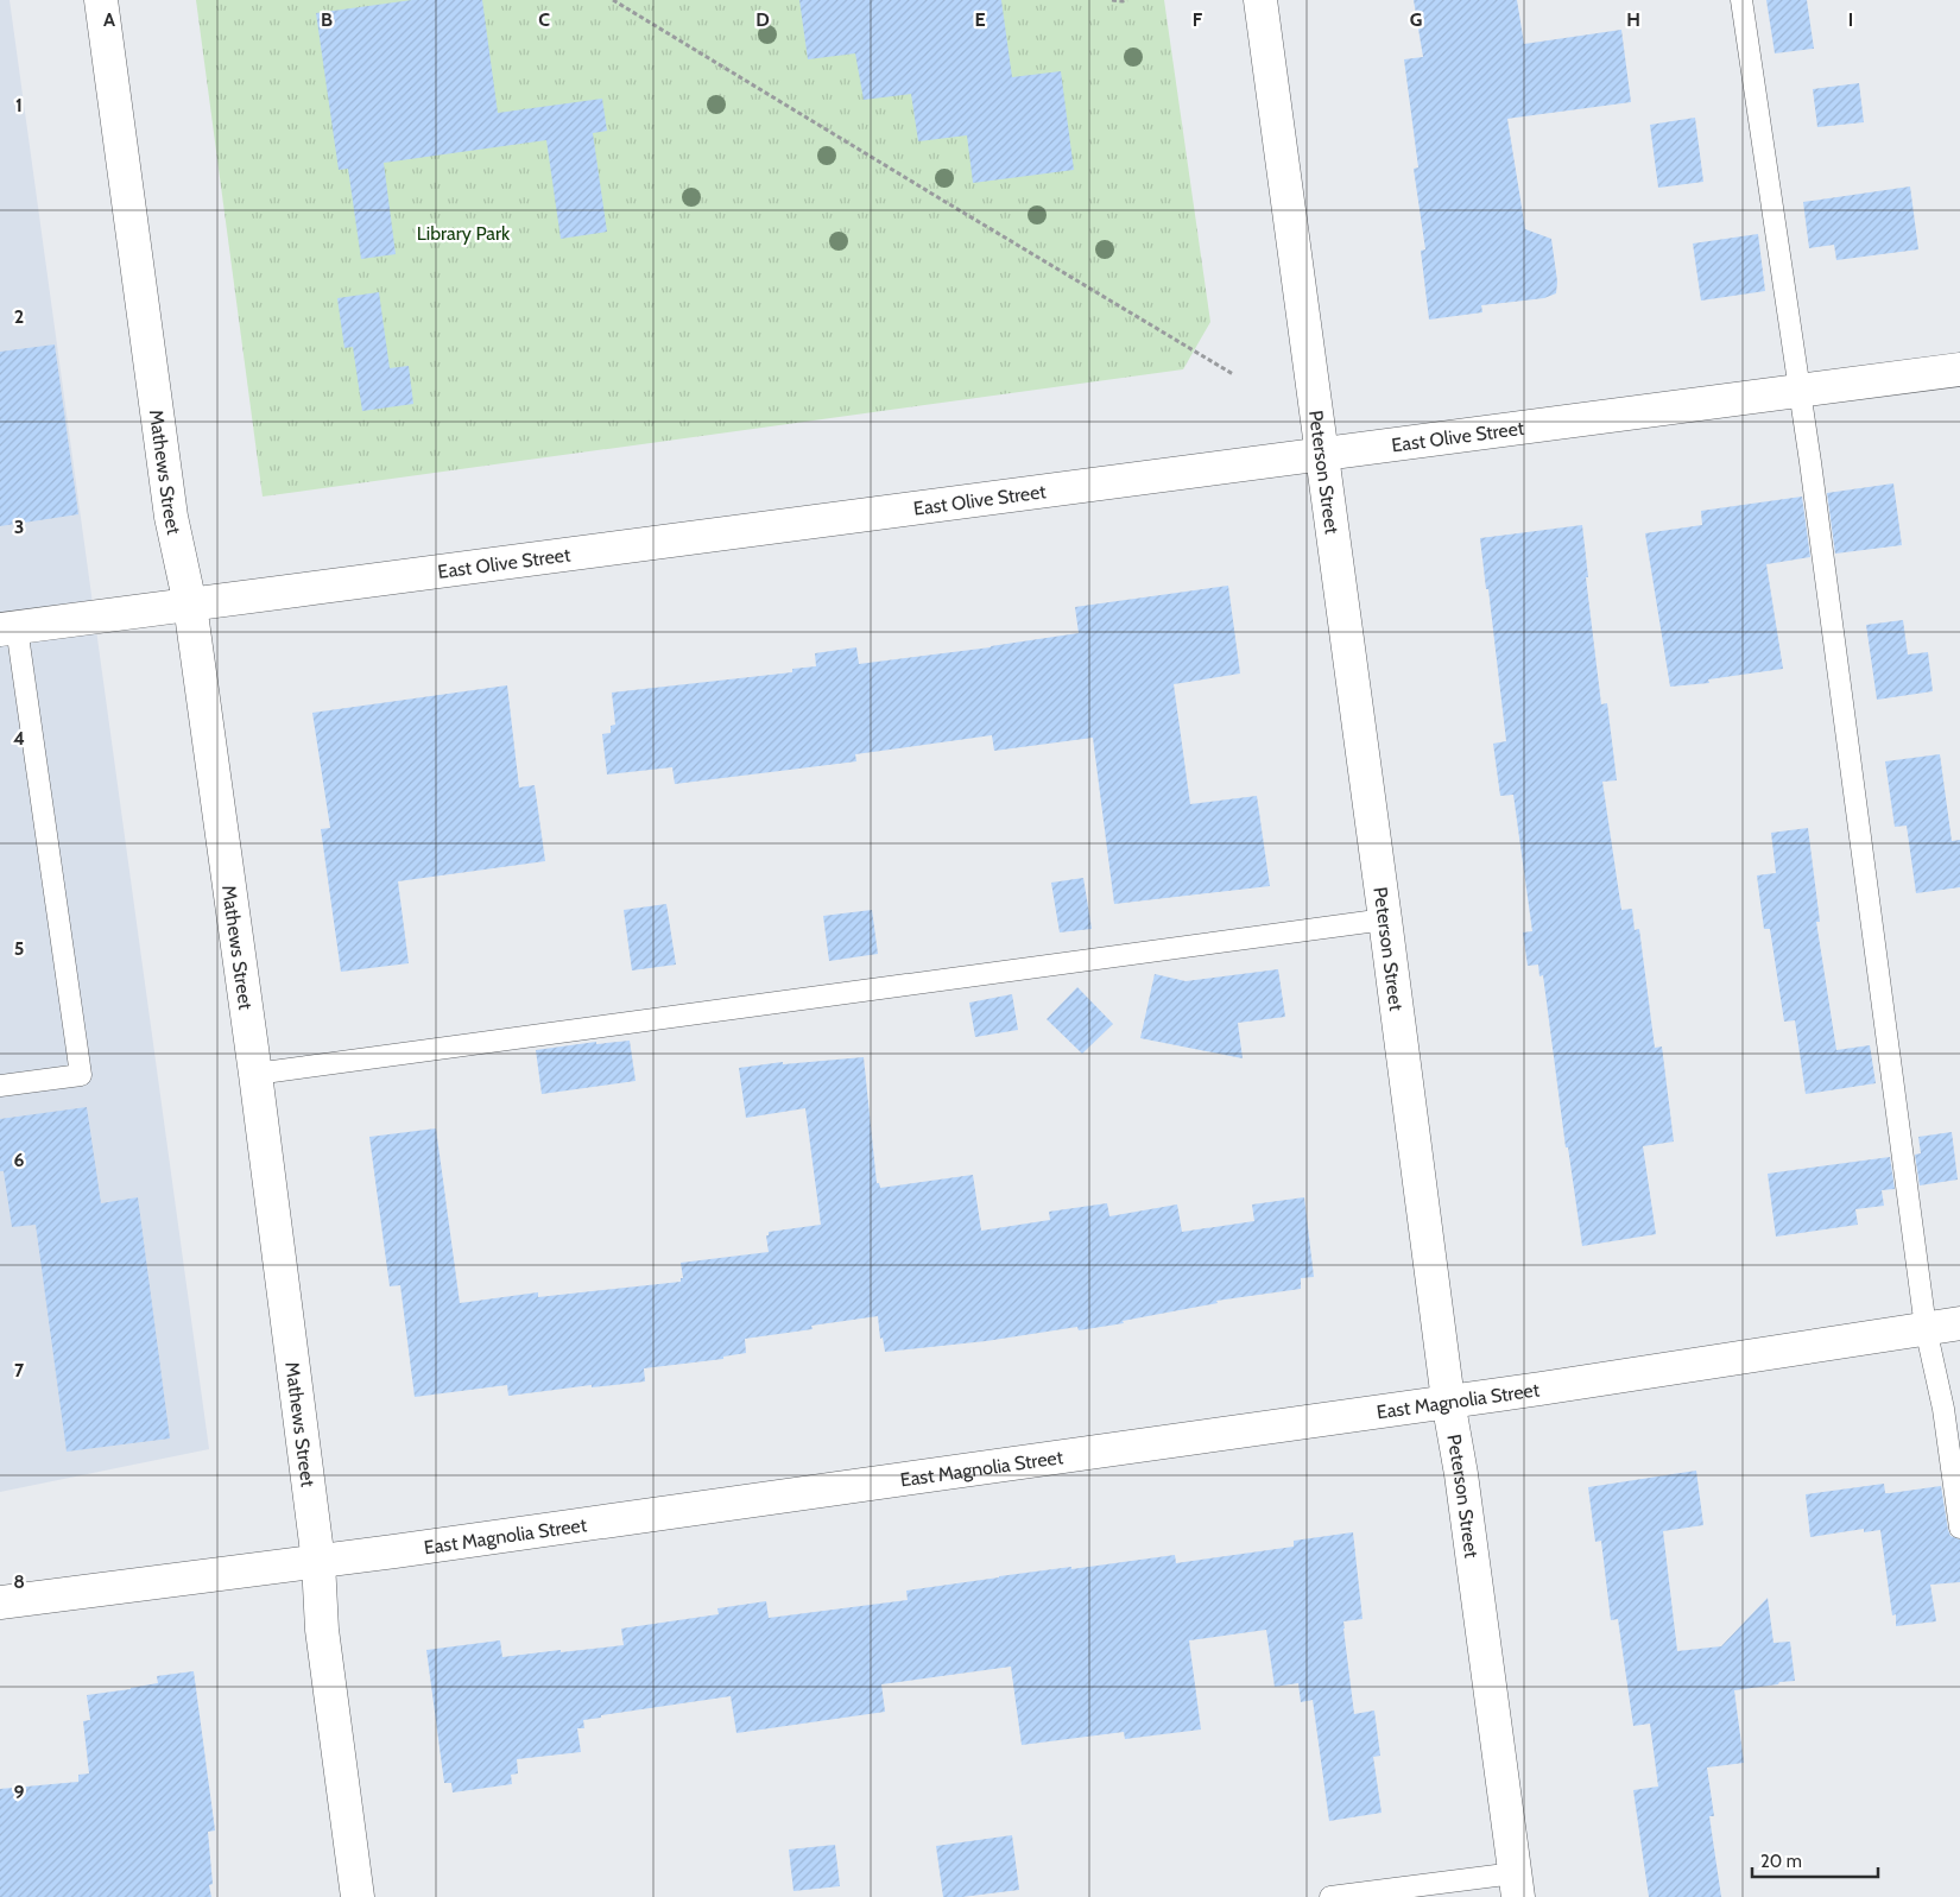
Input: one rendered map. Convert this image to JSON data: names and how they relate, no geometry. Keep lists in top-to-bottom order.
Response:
{
  "streets": {
    "street": [
      "East Olive Street",
      "Mathews Street",
      "Peterson Street",
      "East Magnolia Street"
    ]
  },
  "crossings": [
    ["East Olive Street", "Mathews Street"],
    ["East Olive Street", "Peterson Street"],
    ["Mathews Street", "East Magnolia Street"],
    ["Peterson Street", "East Magnolia Street"]
  ],
  "parks": ["Library Park"],
  "scale_bar": "20 m",
  "grid": {
    "columns": [
      "A",
      "B",
      "C",
      "D",
      "E",
      "F",
      "G",
      "H",
      "I"
    ],
    "rows": [
      "1",
      "2",
      "3",
      "4",
      "5",
      "6",
      "7",
      "8",
      "9"
    ]
  }
}
